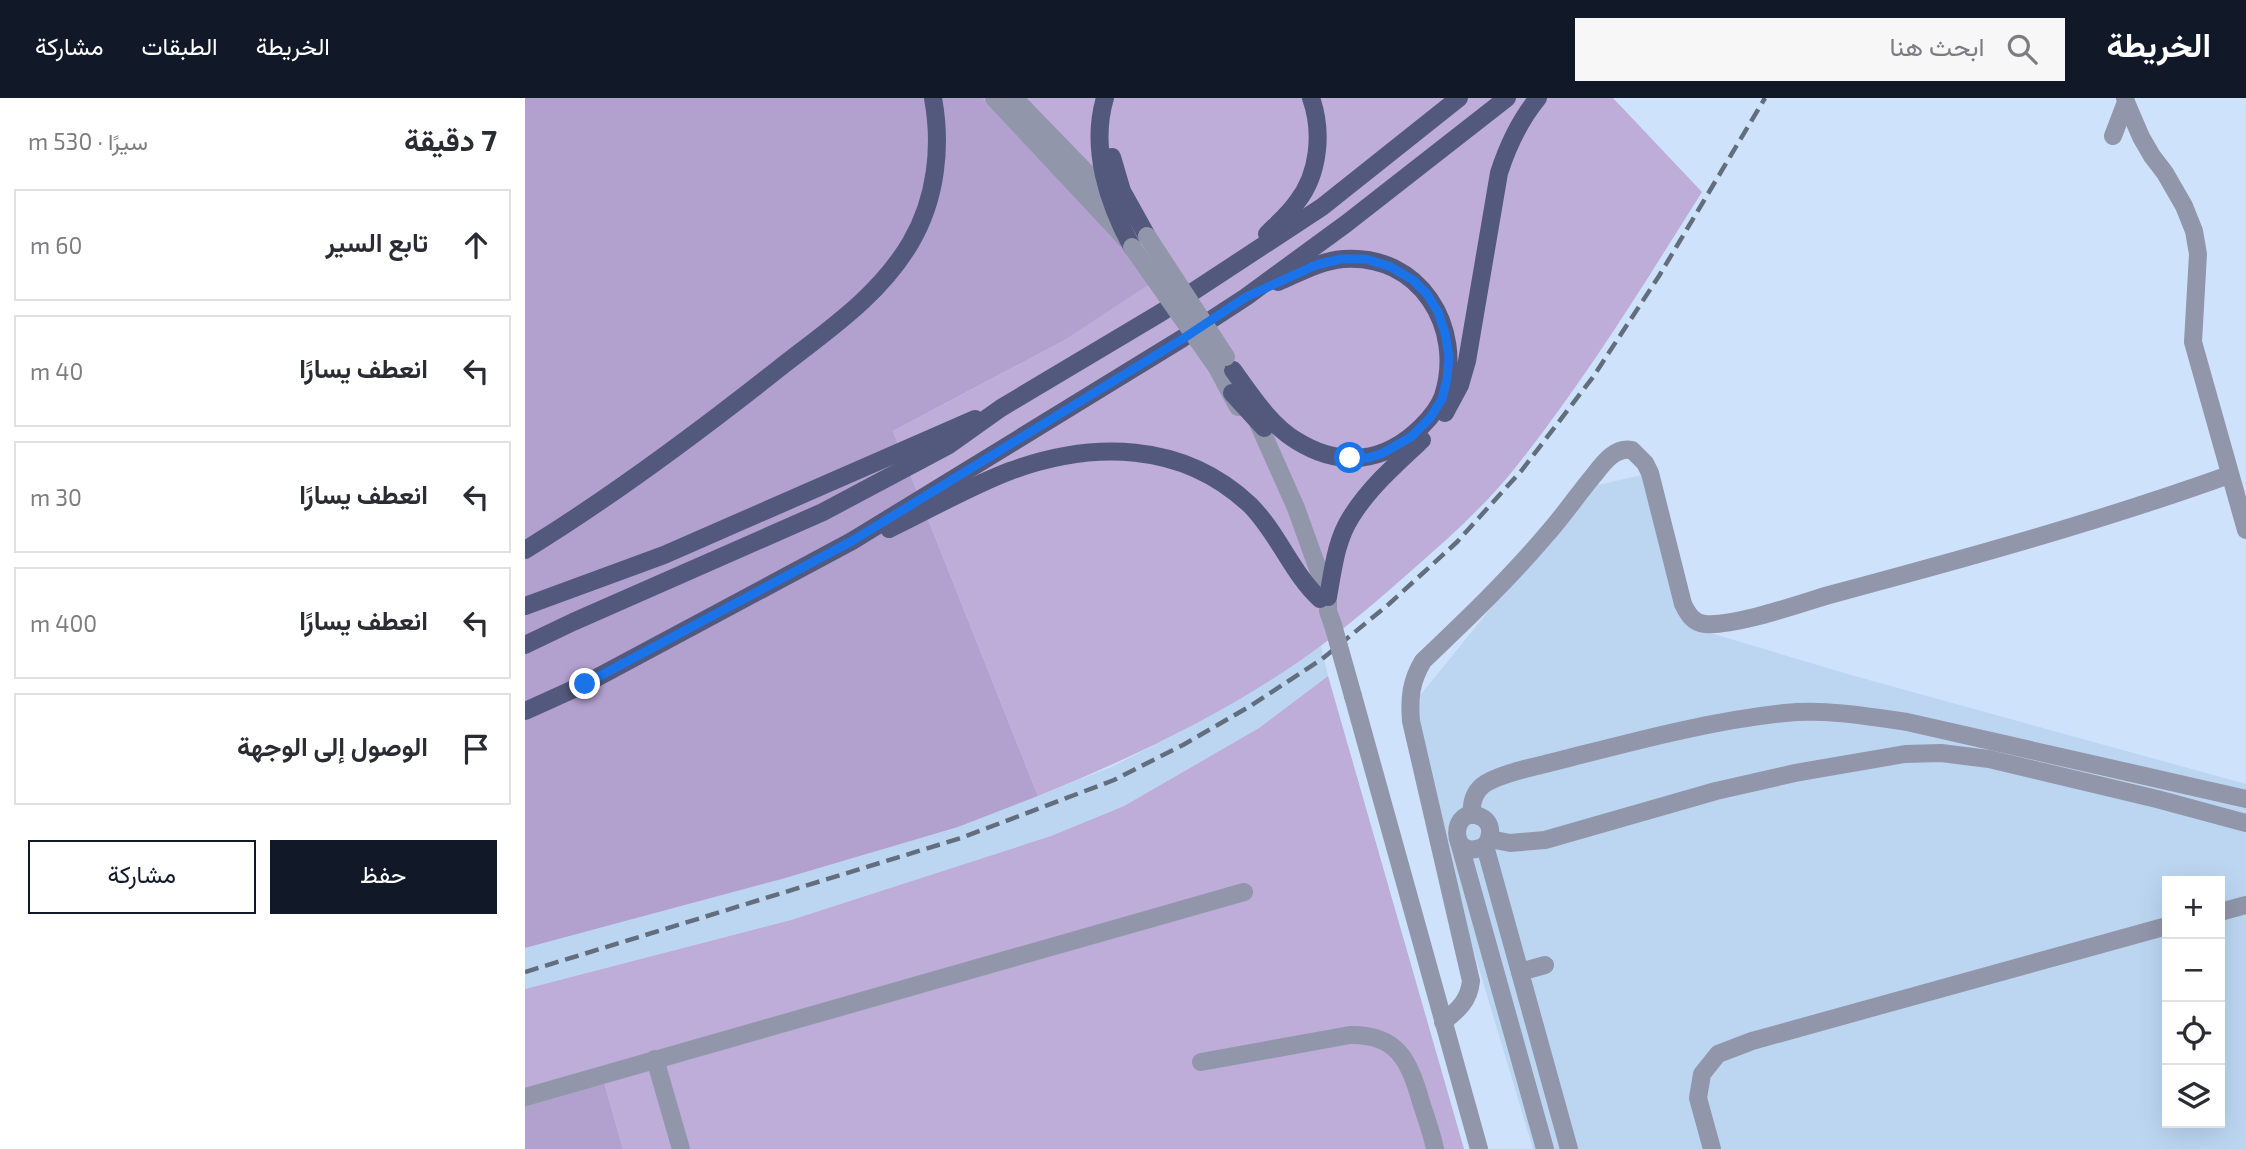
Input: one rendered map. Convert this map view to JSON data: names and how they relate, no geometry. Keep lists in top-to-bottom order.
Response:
{
  "page": {
    "header": "الخريطة",
    "search": "ابحث هنا",
    "nav": ["الخريطة", "الطبقات", "مشاركة"],
    "heading": ["7 دقيقة", "سيرًا · 530 m"],
    "list": [
      ["تابع السير", "60 m"],
      ["انعطف يسارًا", "40 m"],
      ["انعطف يسارًا", "30 m"],
      ["انعطف يسارًا", "400 m"],
      "الوصول إلى الوجهة"
    ],
    "buttons": ["حفظ", "مشاركة"],
    "map_buttons": ["+", "−"]
  }
}
